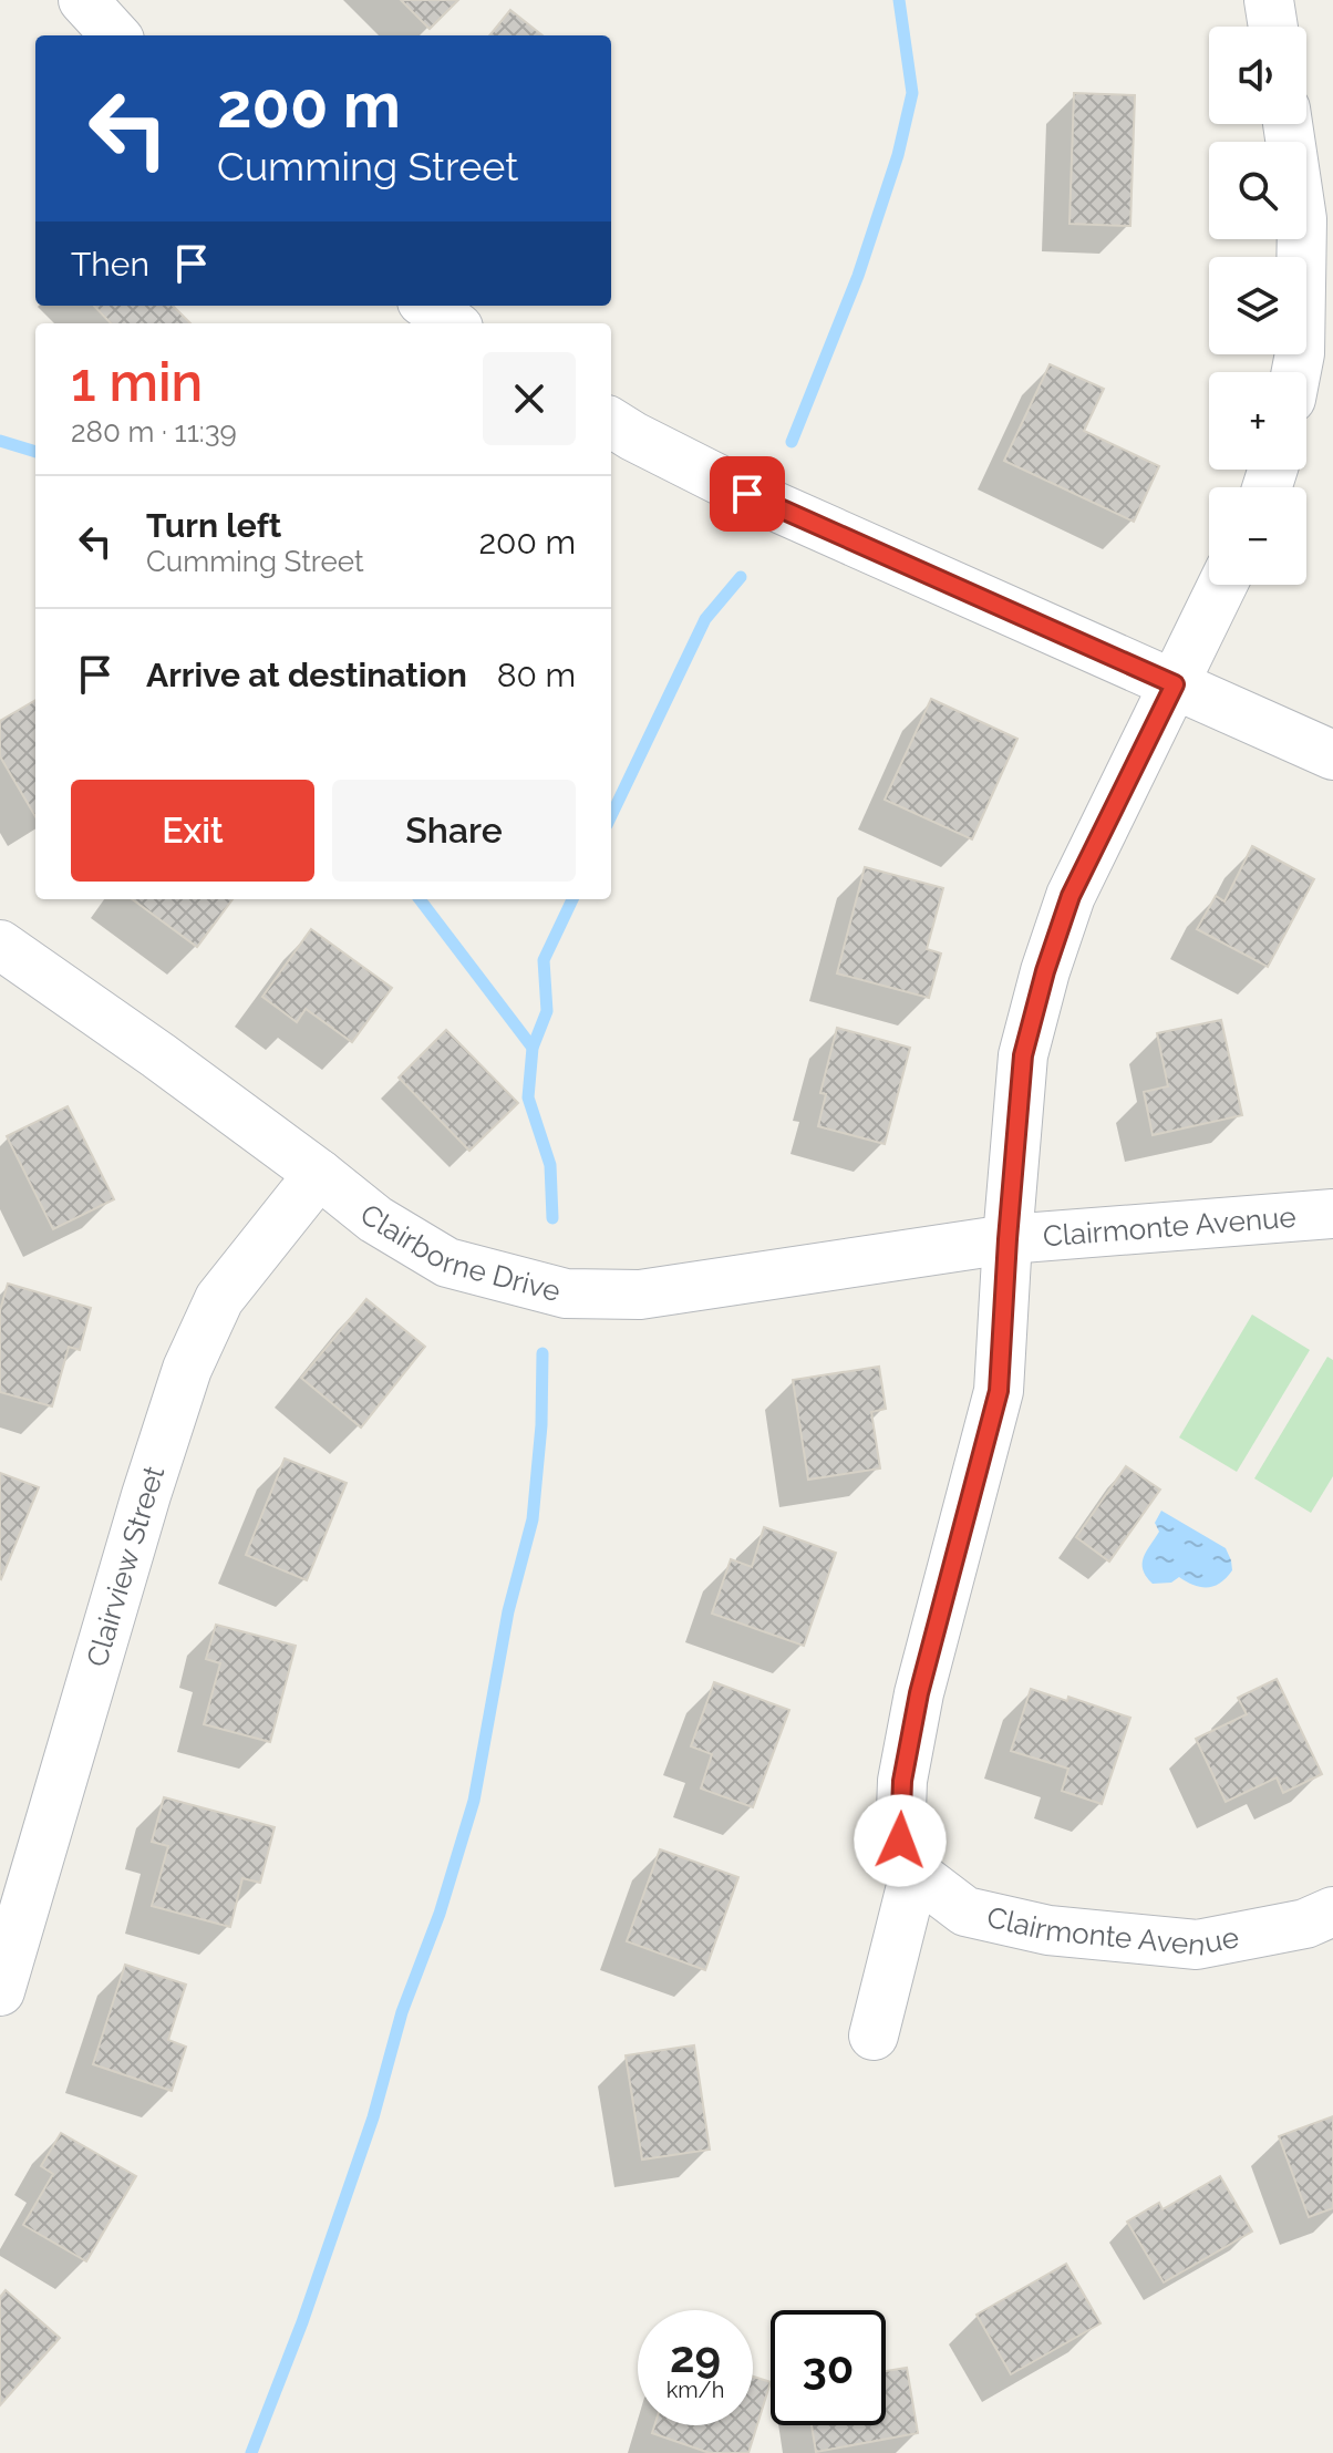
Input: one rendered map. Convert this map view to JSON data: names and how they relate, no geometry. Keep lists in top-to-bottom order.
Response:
{
  "streets": {
    "street": ["Clairmonte Avenue", "Clairborne Drive", "Clairview Street"]
  },
  "crossings": [
    ["Clairmonte Avenue", "Clairborne Drive"],
    ["Clairborne Drive", "Clairview Street"]
  ],
  "page": {
    "map_buttons": ["+", "−"],
    "turn": ["200 m", "Cumming Street"],
    "then": "Then",
    "heading": ["1 min", "280 m · 11:39"],
    "list": [
      {
        "name": "Turn left",
        "note": "Cumming Street",
        "value": "200 m"
      },
      {
        "name": "Arrive at destination",
        "value": "80 m"
      }
    ],
    "buttons": ["Exit", "Share"],
    "speed": "29 km/h",
    "limit": "30"
  }
}
